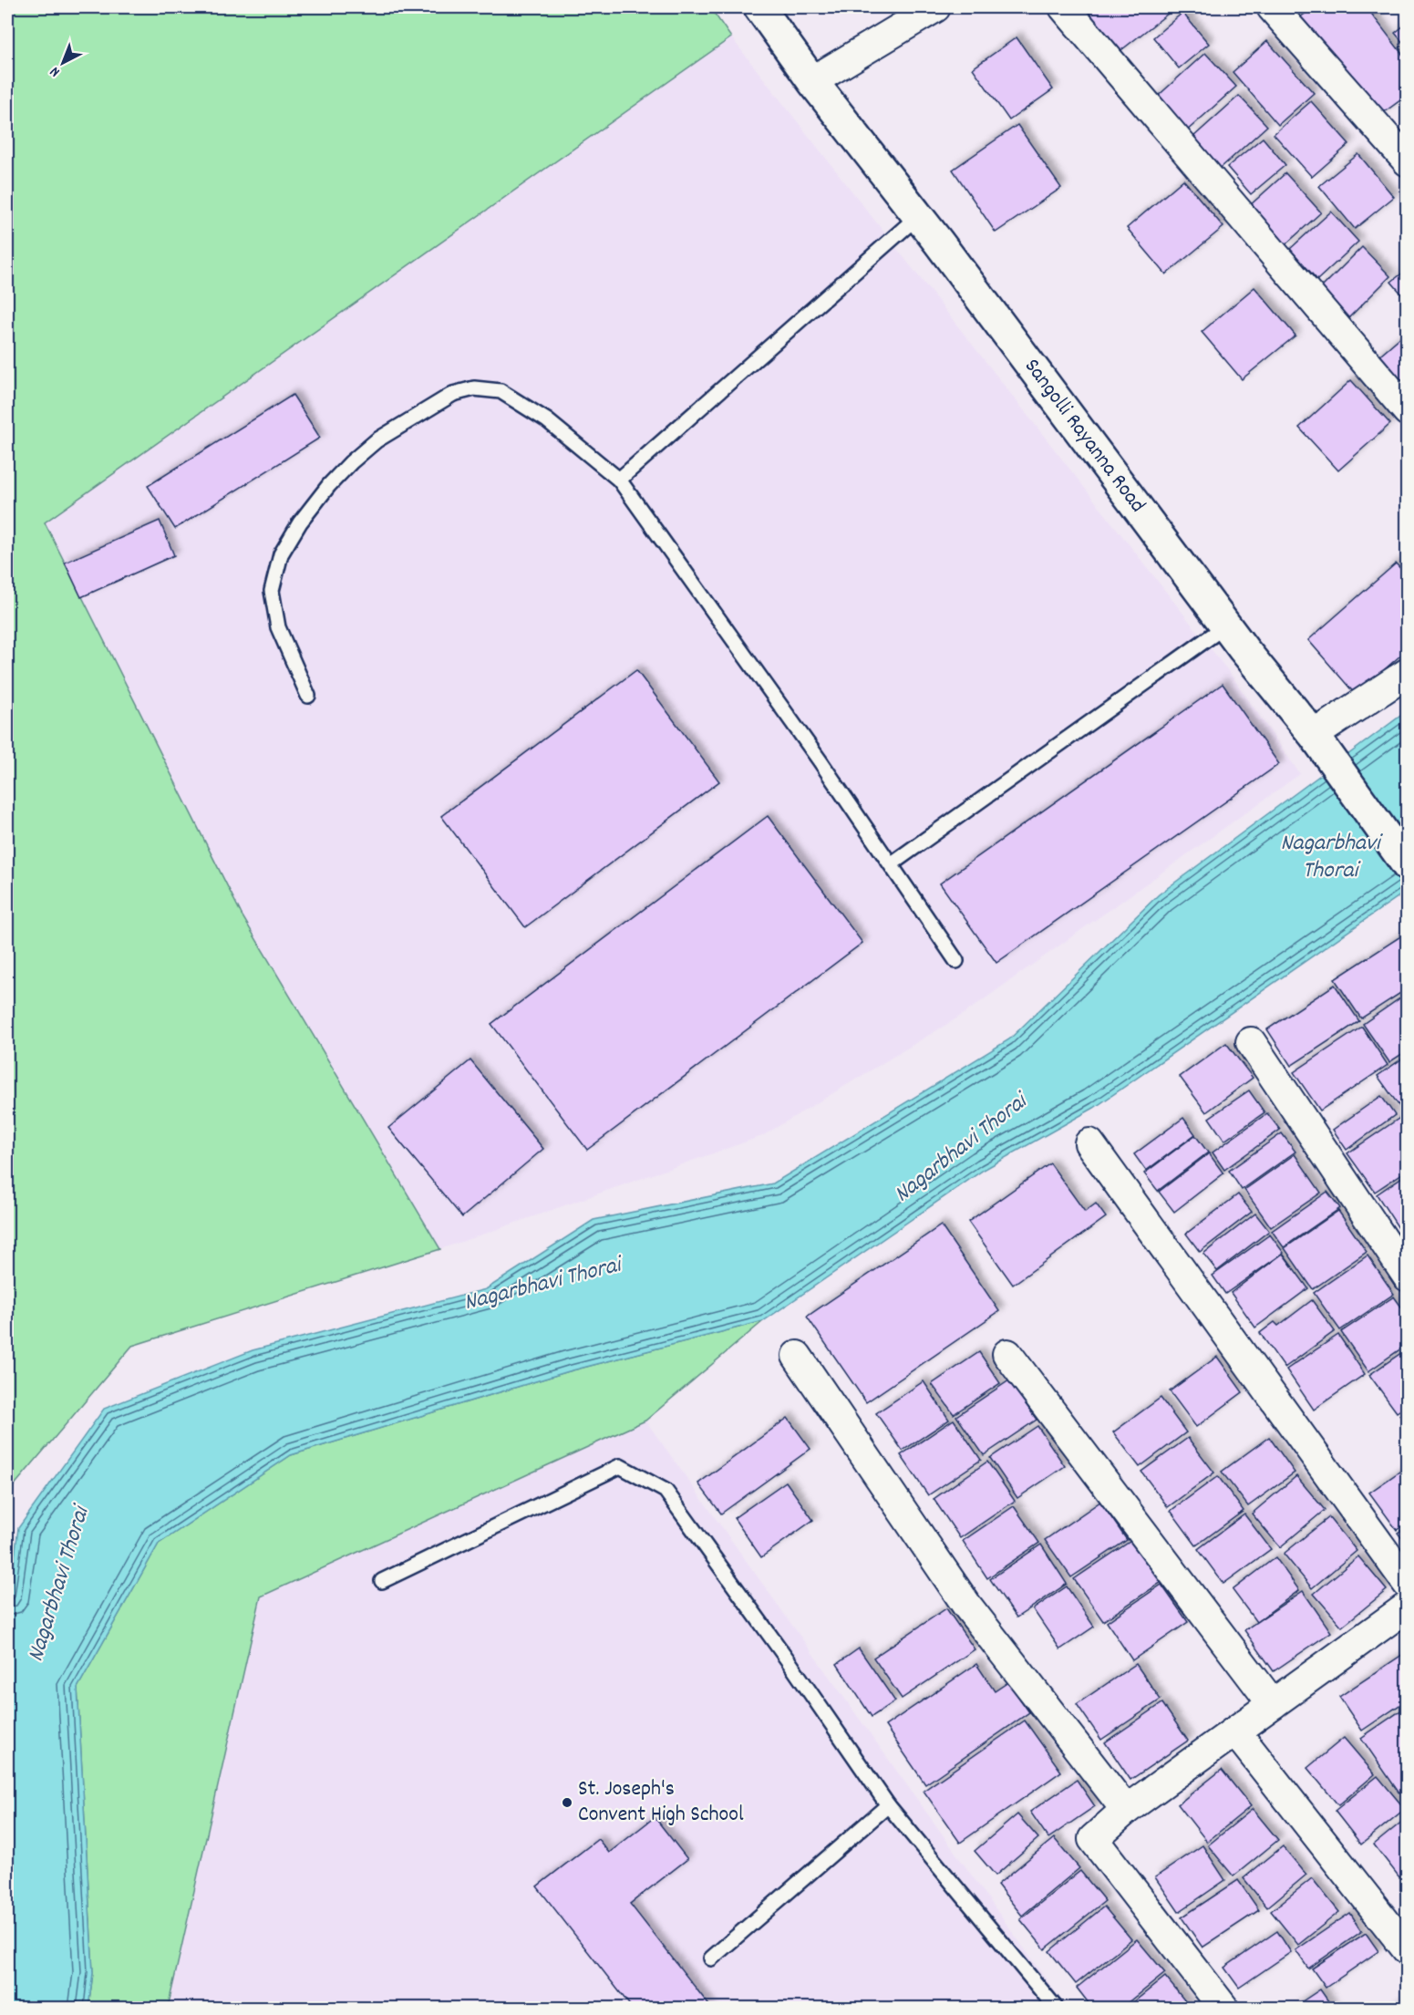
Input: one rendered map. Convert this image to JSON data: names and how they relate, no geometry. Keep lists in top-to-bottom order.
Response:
{
  "streets": {
    "street": ["Sangolli Rayanna Road"]
  },
  "water": ["Nagarbhavi Thorai"],
  "places": ["St. Joseph's Convent High School"],
  "north": "bottom left"
}
